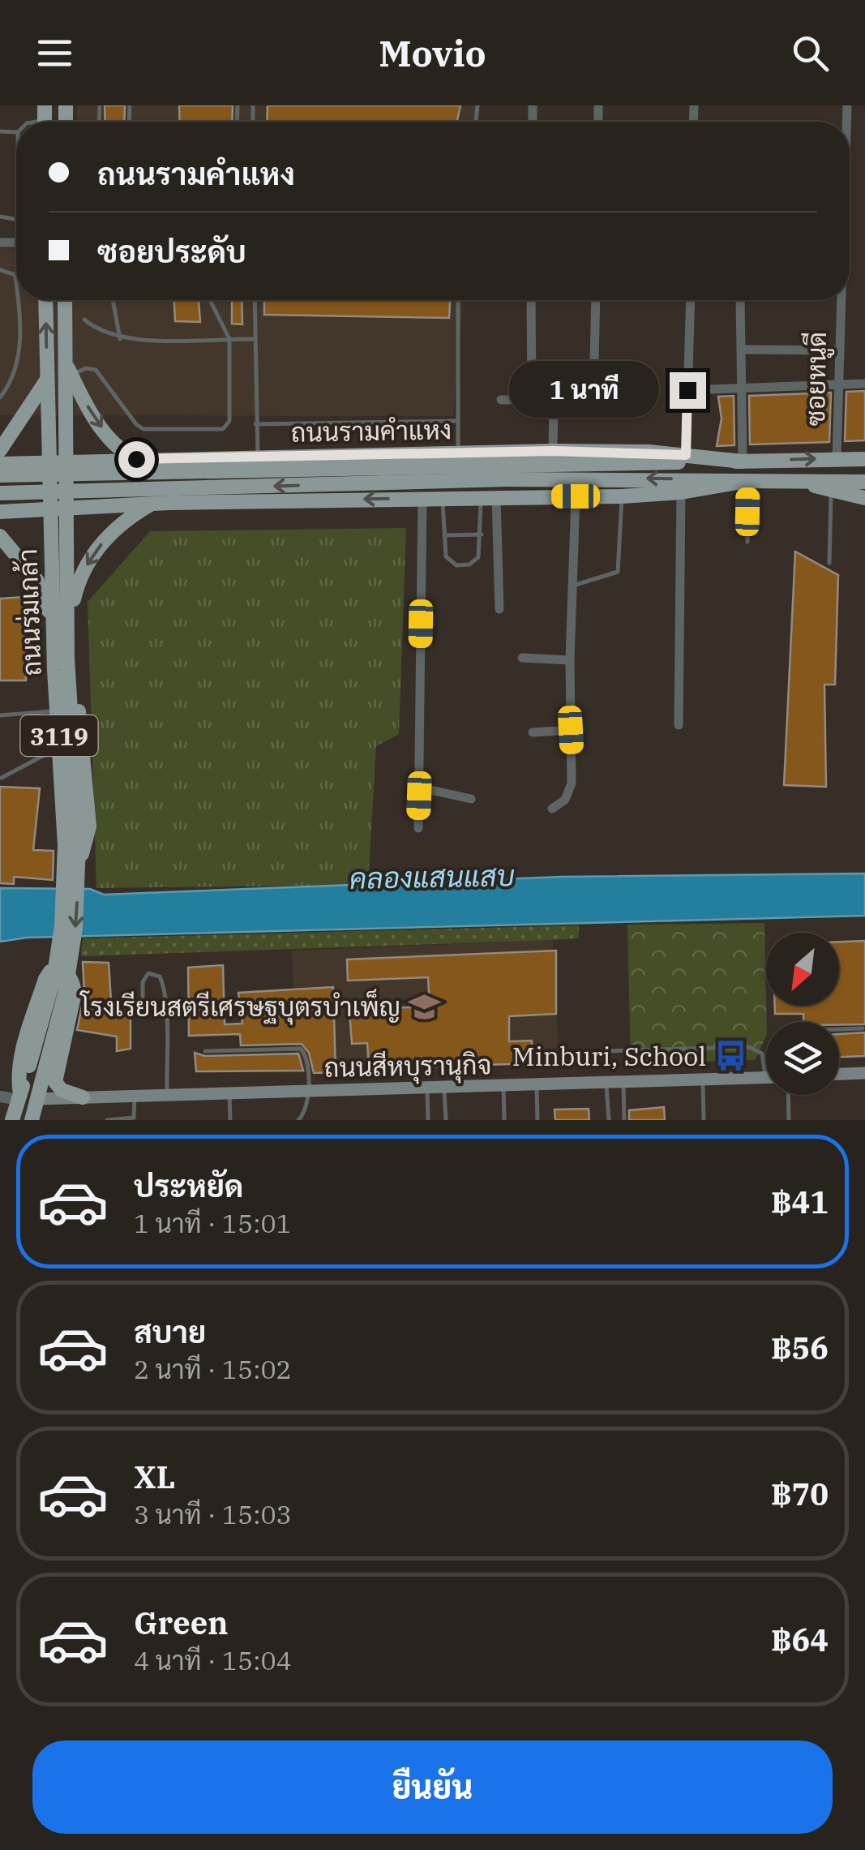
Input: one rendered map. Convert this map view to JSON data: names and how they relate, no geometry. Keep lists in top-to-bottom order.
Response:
{
  "streets": {
    "main road": [
      "ถนนรามคำแหง",
      "ถนนร่มเกล้า",
      "3119",
      "ถนนสีหบุรานุกิจ"
    ],
    "street": ["ซอยหนูดี"]
  },
  "crossings": [
    ["ซอยหนูดี", "ถนนรามคำแหง"],
    ["ถนนรามคำแหง", "ถนนร่มเกล้า"],
    ["ถนนร่มเกล้า", "ถนนสีหบุรานุกิจ"]
  ],
  "water": ["คลองแสนแสบ"],
  "places": {
    "school or university": ["โรงเรียนสตรีเศรษฐบุตรบำเพ็ญ"],
    "bus stop": ["Minburi, School"]
  },
  "north": "bottom left",
  "page": {
    "header": "Movio",
    "banner": ["ถนนรามคำแหง", "ซอยประดับ"],
    "bubble": "1 นาที",
    "list": [
      {
        "name": "ประหยัด",
        "note": "1 นาที · 15:01",
        "value": "฿41"
      },
      {
        "name": "สบาย",
        "note": "2 นาที · 15:02",
        "value": "฿56"
      },
      {
        "name": "XL",
        "note": "3 นาที · 15:03",
        "value": "฿70"
      },
      {
        "name": "Green",
        "note": "4 นาที · 15:04",
        "value": "฿64"
      }
    ],
    "buttons": "ยืนยัน"
  }
}
